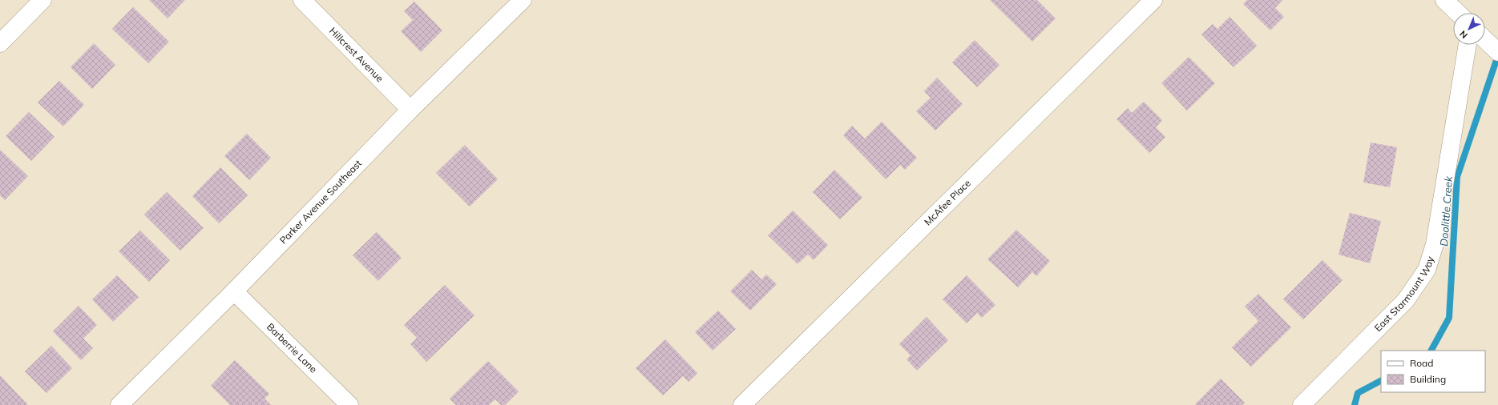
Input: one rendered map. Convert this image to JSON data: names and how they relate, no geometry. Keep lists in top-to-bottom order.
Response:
{
  "streets": {
    "street": [
      "Hillcrest Avenue",
      "Parker Avenue Southeast",
      "McAfee Place",
      "East Starmount Way",
      "Barberrie Lane"
    ]
  },
  "crossings": [
    ["Hillcrest Avenue", "Parker Avenue Southeast"],
    ["Parker Avenue Southeast", "Barberrie Lane"]
  ],
  "water": ["Doolittle Creek"],
  "legend": ["Road", "Building"],
  "north": "bottom left"
}
